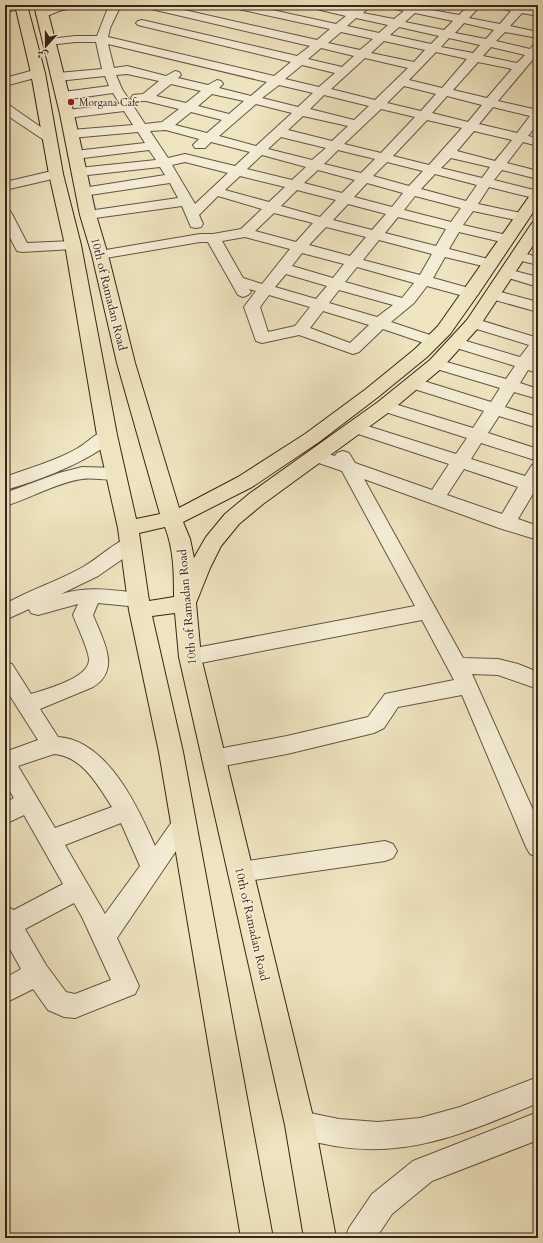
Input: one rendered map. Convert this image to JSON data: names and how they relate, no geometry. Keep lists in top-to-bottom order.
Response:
{
  "streets": {
    "main road": ["10th of Ramadan Road"]
  },
  "places": ["Morgana Cafe"],
  "north": "bottom"
}
